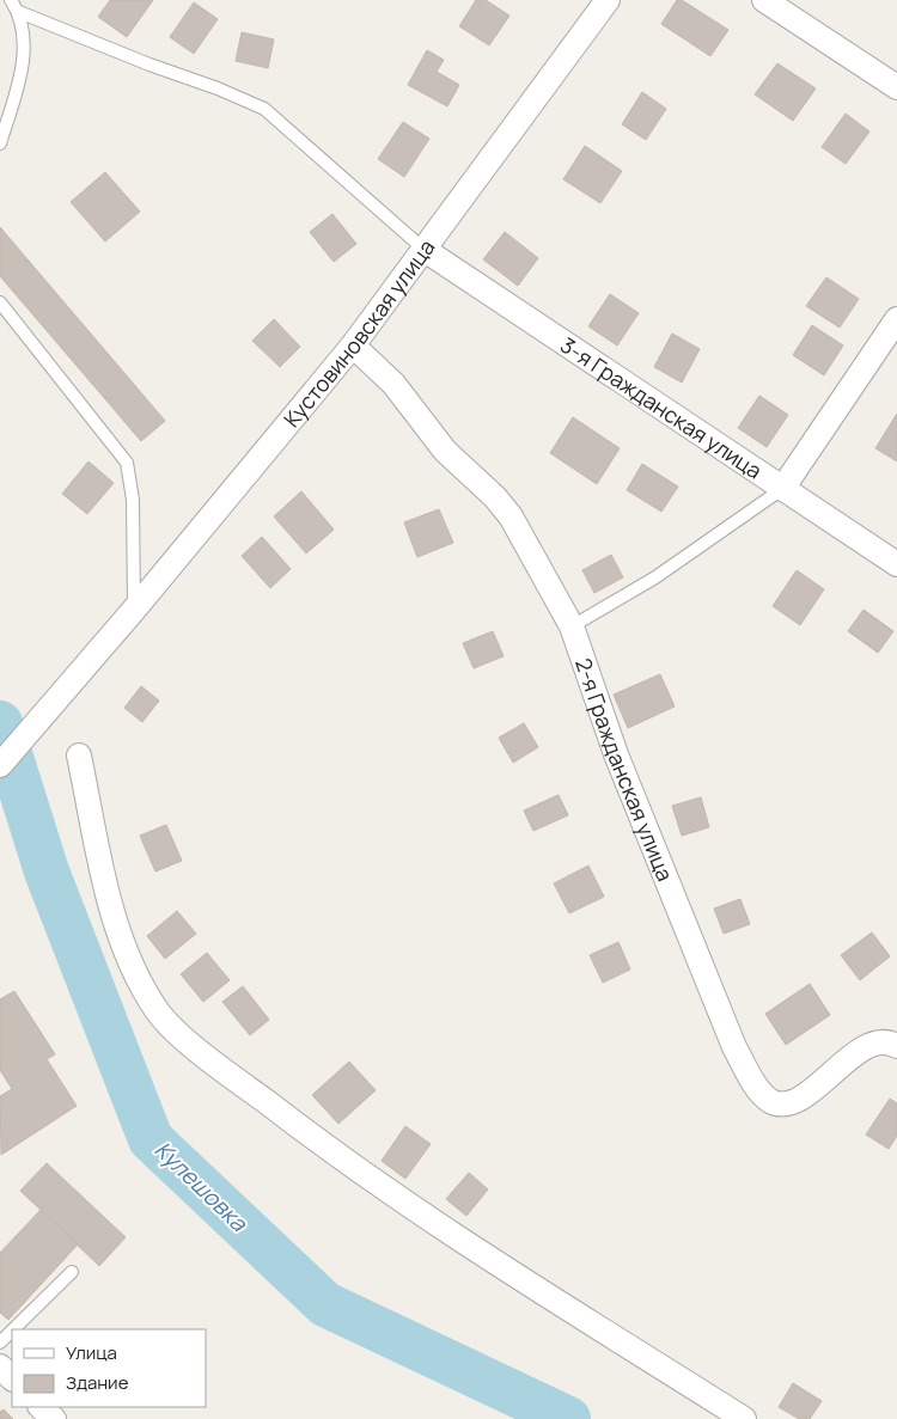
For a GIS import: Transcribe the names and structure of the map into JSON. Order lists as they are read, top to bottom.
{
  "streets": {
    "street": ["Кустовиновская улица", "3-я Гражданская улица", "2-я Гражданская улица"]
  },
  "crossings": [
    ["Кустовиновская улица", "3-я Гражданская улица"],
    ["Кустовиновская улица", "2-я Гражданская улица"]
  ],
  "water": ["Кулешовка"],
  "legend": ["Улица", "Здание"]
}
